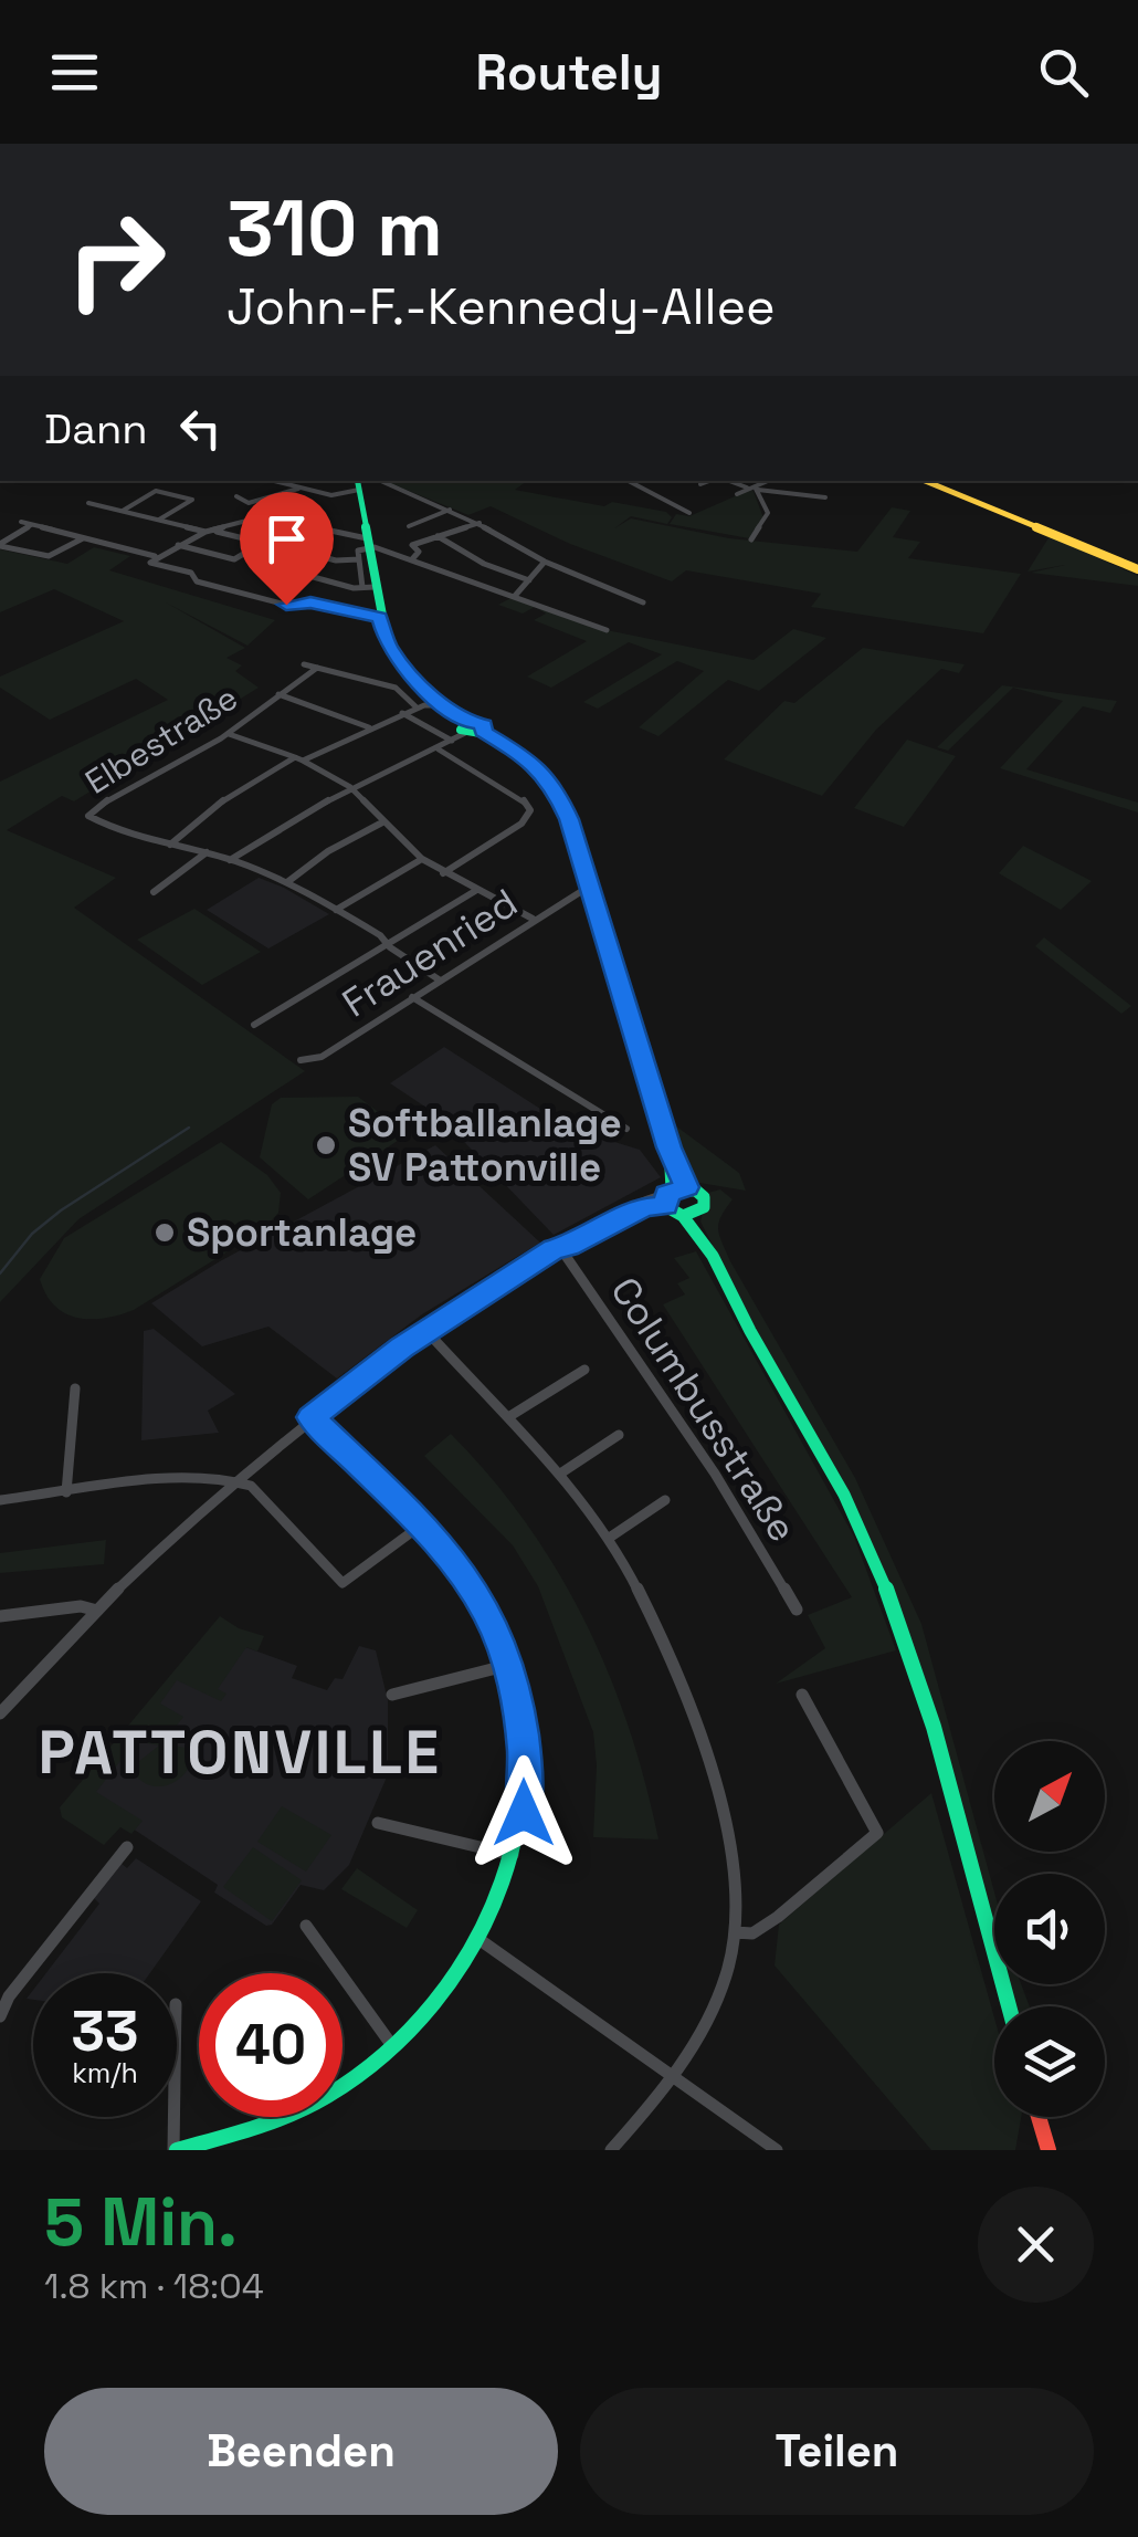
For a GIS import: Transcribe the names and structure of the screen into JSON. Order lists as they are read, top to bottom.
{
  "streets": {
    "street": ["Elbestraße", "Frauenried", "Columbusstraße"]
  },
  "districts": ["PATTONVILLE"],
  "places": ["Softballanlage SV Pattonville", "Sportanlage"],
  "north": "top right",
  "page": {
    "header": "Routely",
    "turn": ["310 m", "John-F.-Kennedy-Allee"],
    "then": "Dann",
    "speed": "33 km/h",
    "limit": "40",
    "heading": ["5 Min.", "1.8 km · 18:04"],
    "buttons": ["Beenden", "Teilen"]
  }
}
